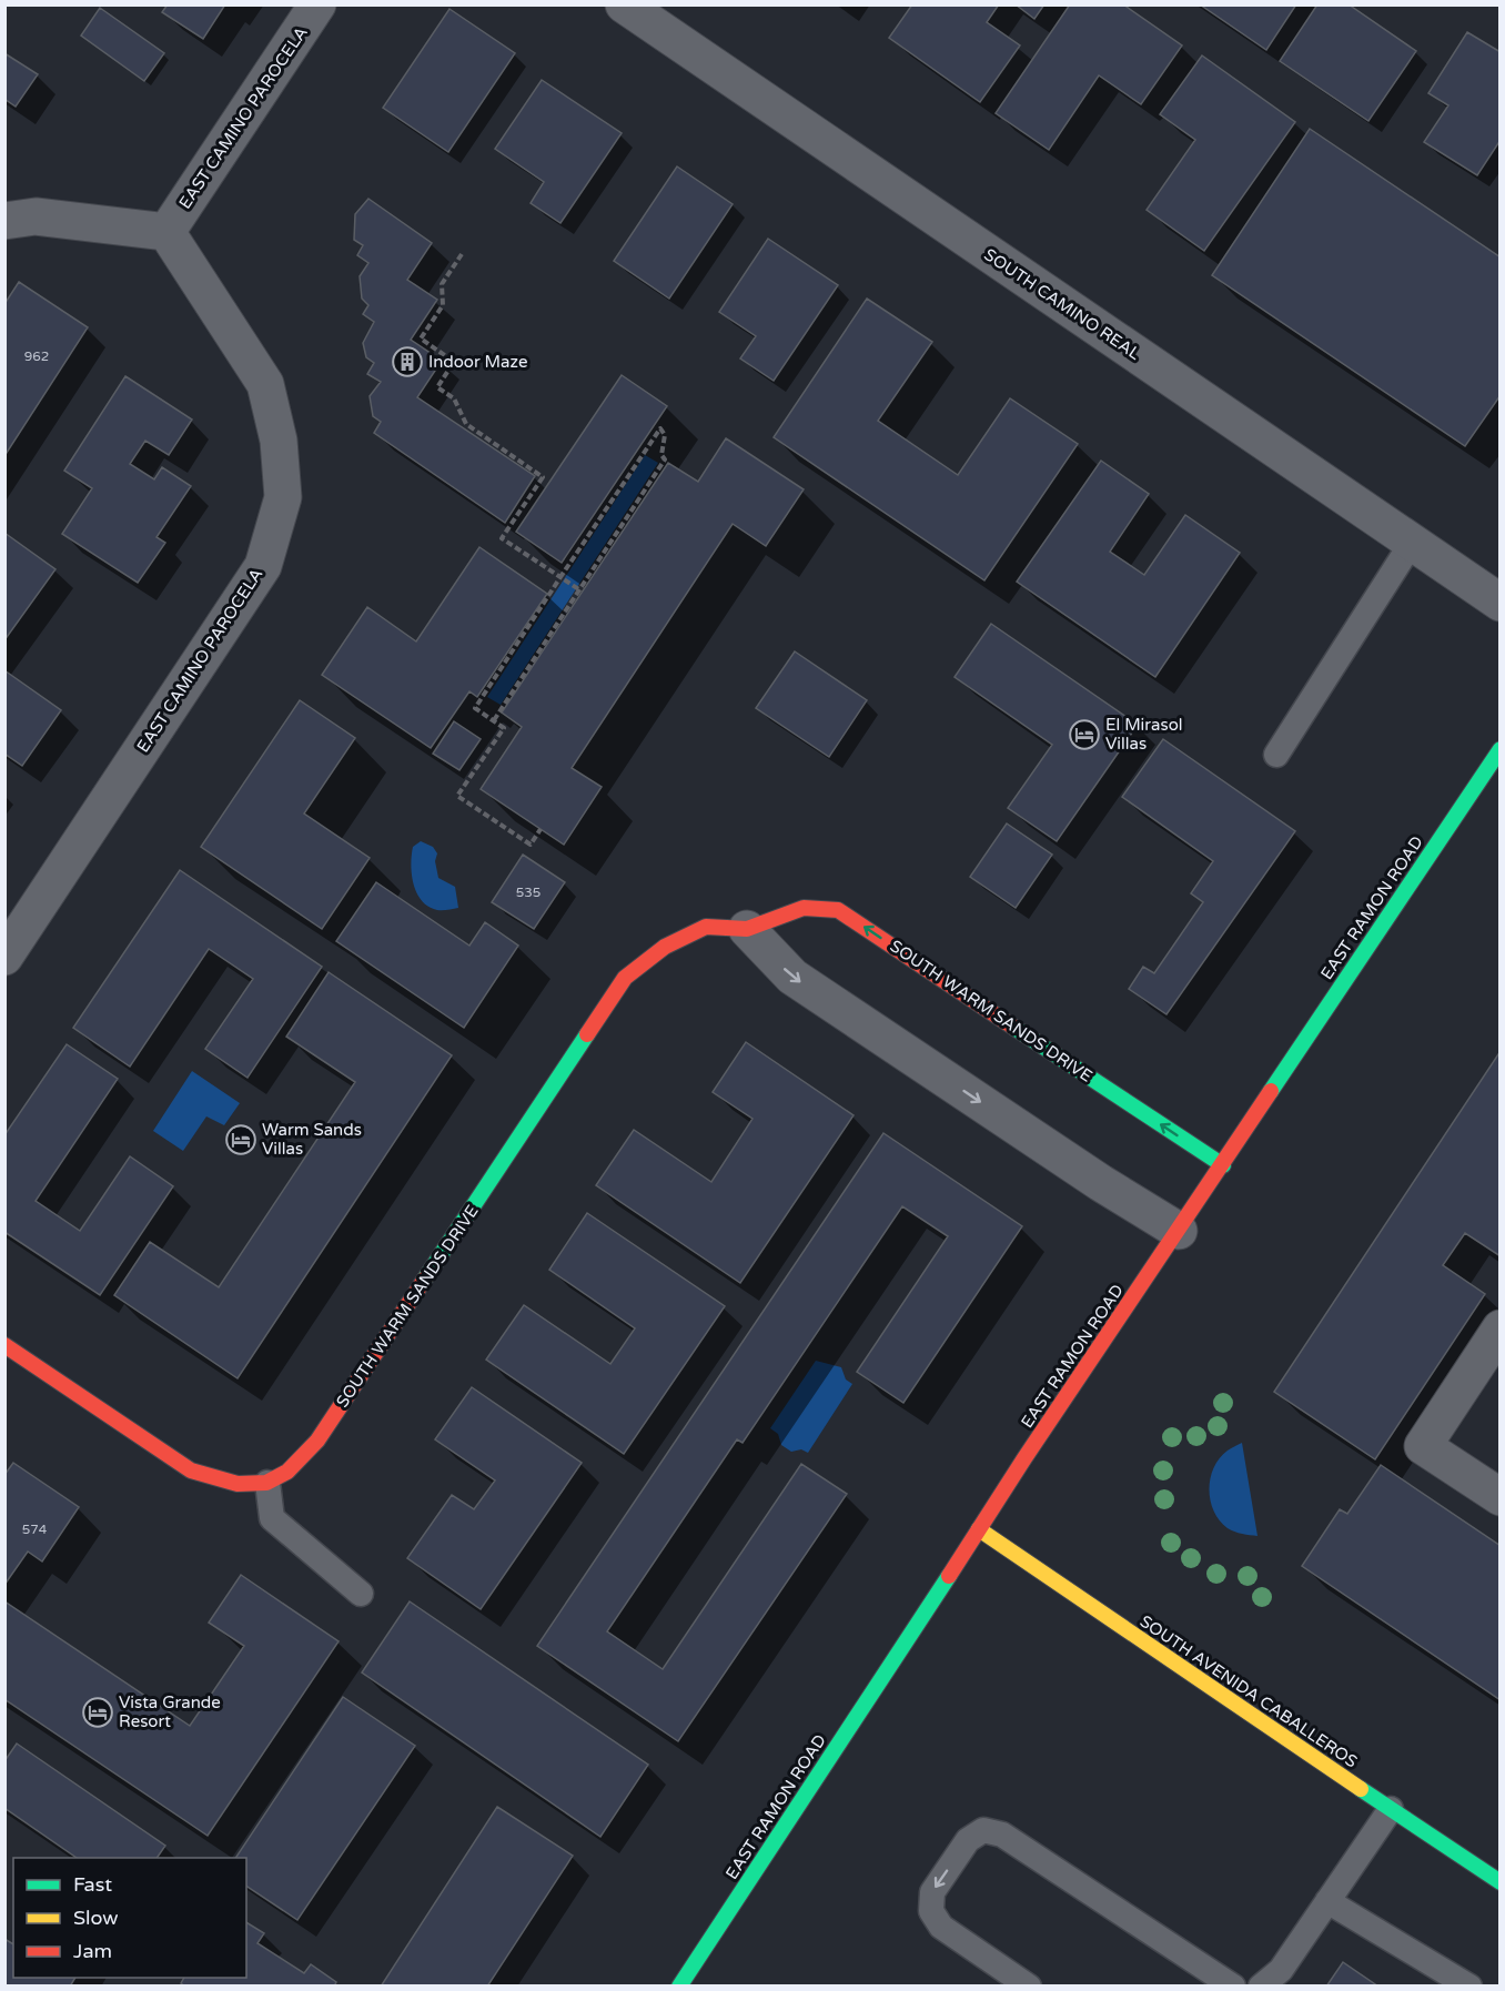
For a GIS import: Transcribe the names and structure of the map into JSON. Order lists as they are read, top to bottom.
{
  "streets": {
    "street": [
      "EAST CAMINO PAROCELA",
      "SOUTH CAMINO REAL",
      "EAST RAMON ROAD",
      "SOUTH WARM SANDS DRIVE",
      "SOUTH AVENIDA CABALLEROS"
    ]
  },
  "crossings": [
    ["EAST RAMON ROAD", "SOUTH WARM SANDS DRIVE"],
    ["EAST RAMON ROAD", "SOUTH AVENIDA CABALLEROS"]
  ],
  "places": {
    "building": ["Indoor Maze"],
    "hotel": ["El Mirasol Villas", "Warm Sands Villas", "Vista Grande Resort"]
  },
  "house_numbers": ["962", "535", "574"],
  "legend": ["Fast", "Slow", "Jam"]
}
